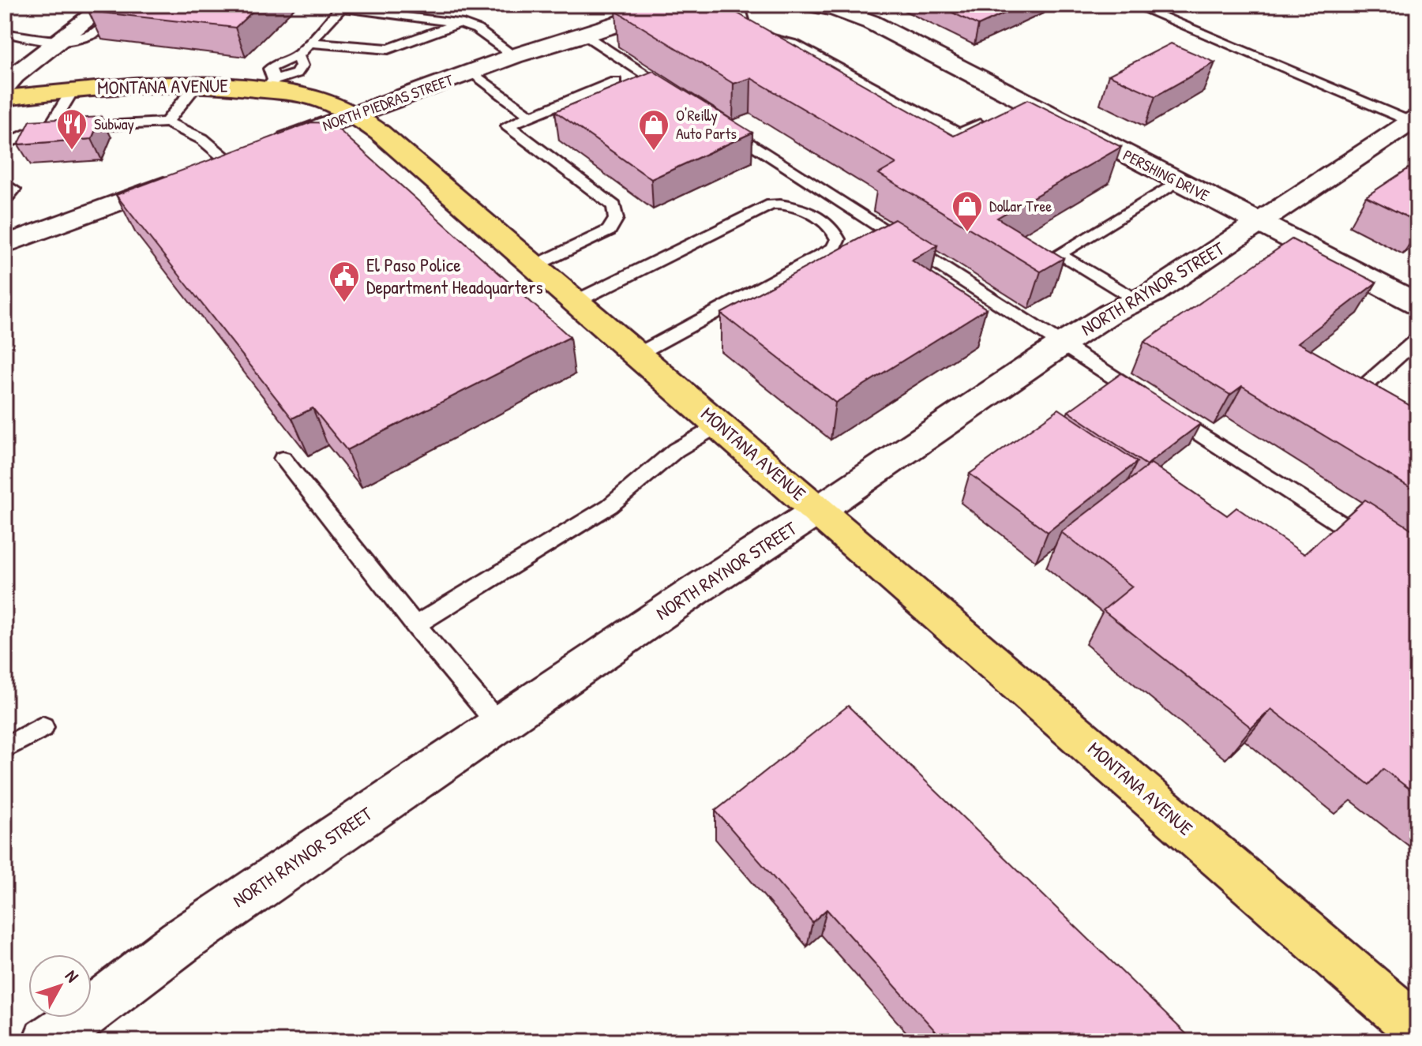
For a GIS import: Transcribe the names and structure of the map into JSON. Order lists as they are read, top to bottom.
{
  "streets": {
    "main road": [
      "MONTANA AVENUE",
      "NORTH PIEDRAS STREET",
      "PERSHING DRIVE",
      "NORTH RAYNOR STREET"
    ]
  },
  "crossings": [
    ["MONTANA AVENUE", "NORTH PIEDRAS STREET"],
    ["MONTANA AVENUE", "NORTH RAYNOR STREET"],
    ["PERSHING DRIVE", "NORTH RAYNOR STREET"]
  ],
  "places": {
    "restaurant": ["Subway"],
    "shop": ["O'Reilly Auto Parts", "Dollar Tree"],
    "public building": ["El Paso Police Department Headquarters"]
  },
  "north": "top right"
}
